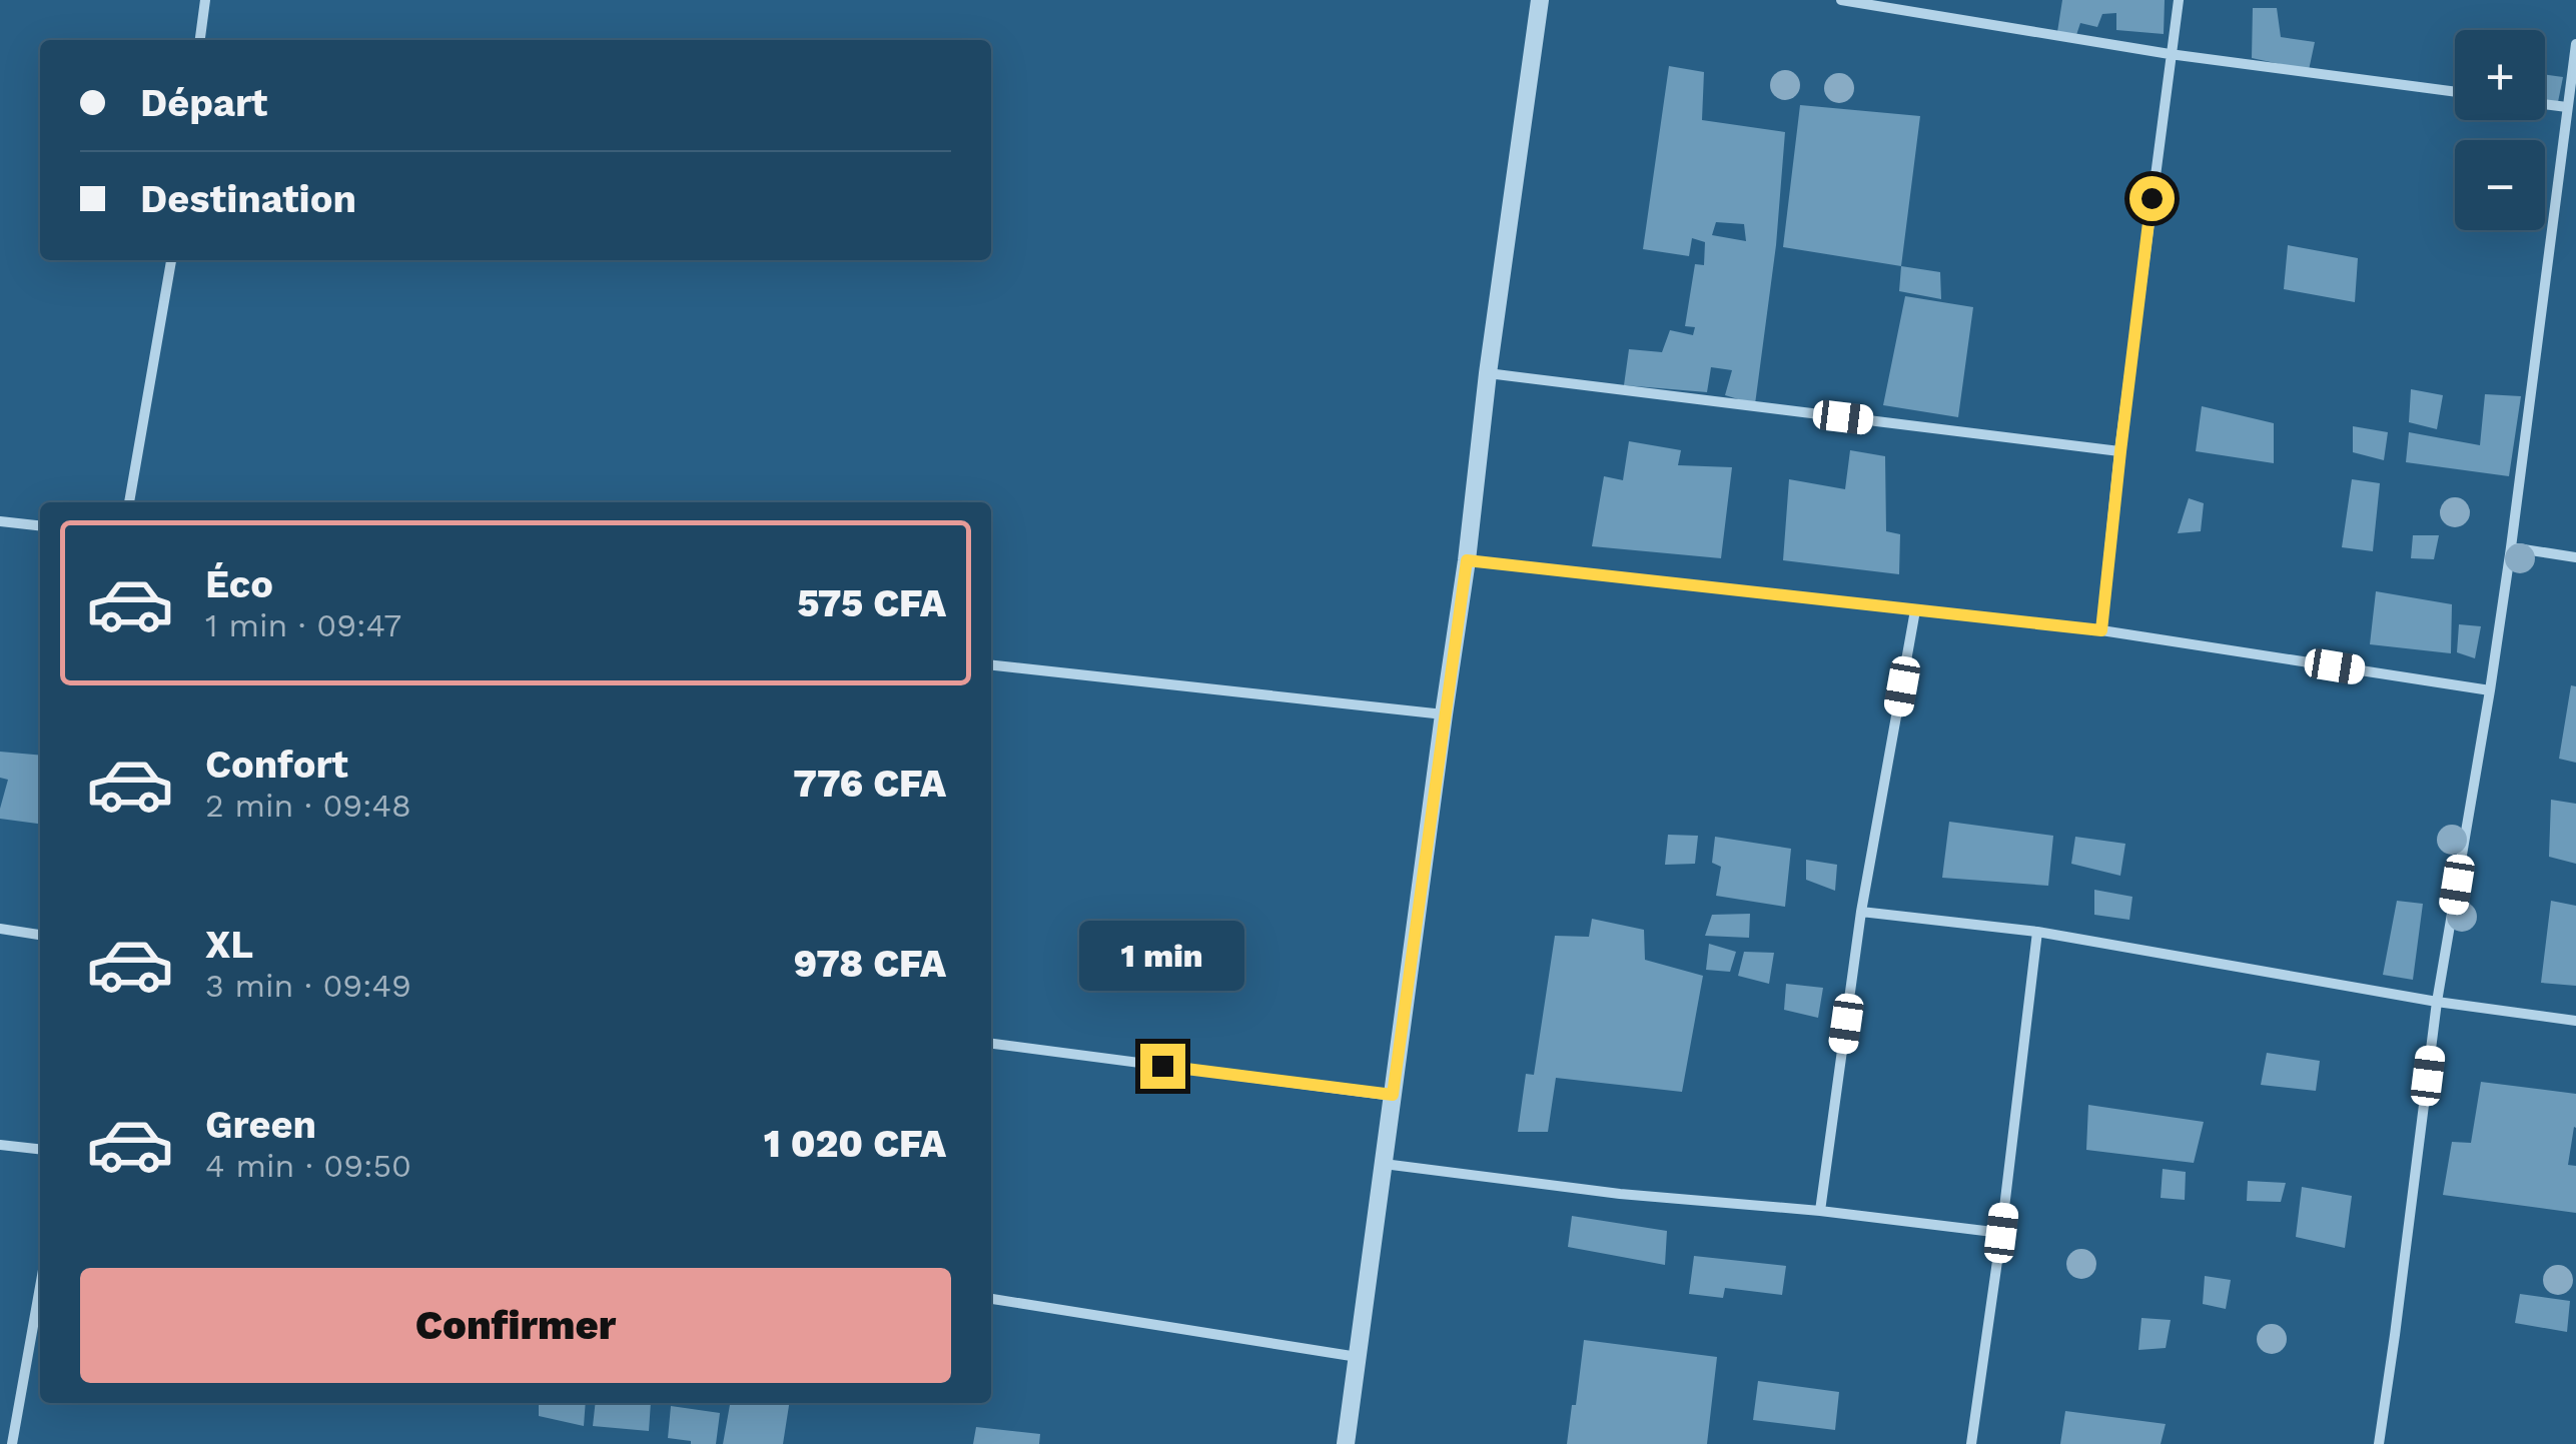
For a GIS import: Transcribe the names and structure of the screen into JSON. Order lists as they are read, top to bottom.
{
  "page": {
    "map_buttons": ["+", "−"],
    "banner": ["Départ", "Destination"],
    "list": [
      {
        "name": "Éco",
        "note": "1 min · 09:47",
        "value": "575 CFA"
      },
      {
        "name": "Confort",
        "note": "2 min · 09:48",
        "value": "776 CFA"
      },
      {
        "name": "XL",
        "note": "3 min · 09:49",
        "value": "978 CFA"
      },
      {
        "name": "Green",
        "note": "4 min · 09:50",
        "value": "1 020 CFA"
      }
    ],
    "bubble": "1 min",
    "buttons": "Confirmer"
  }
}
